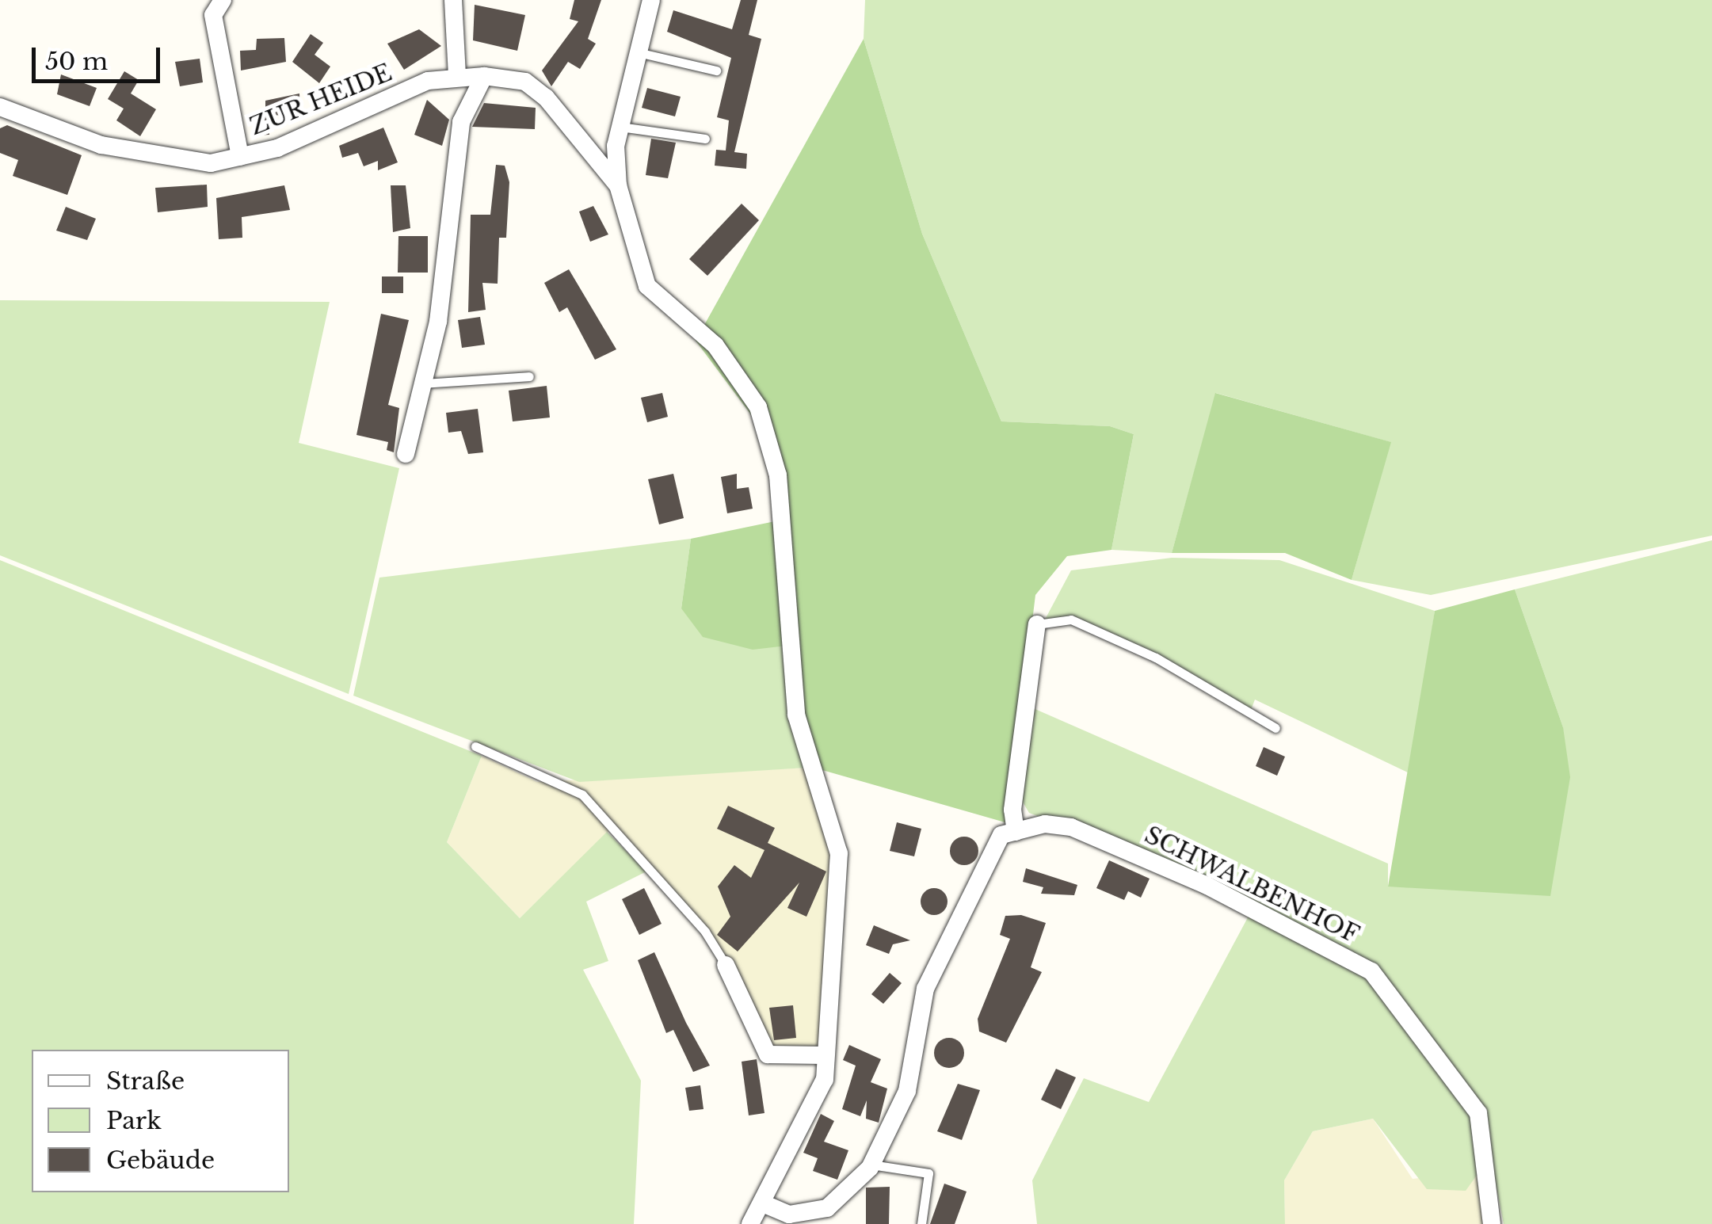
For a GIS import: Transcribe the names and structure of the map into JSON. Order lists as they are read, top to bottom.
{
  "streets": {
    "street": ["ZUR HEIDE", "SCHWALBENHOF"]
  },
  "legend": ["Straße", "Park", "Gebäude"],
  "scale_bar": "50 m"
}
